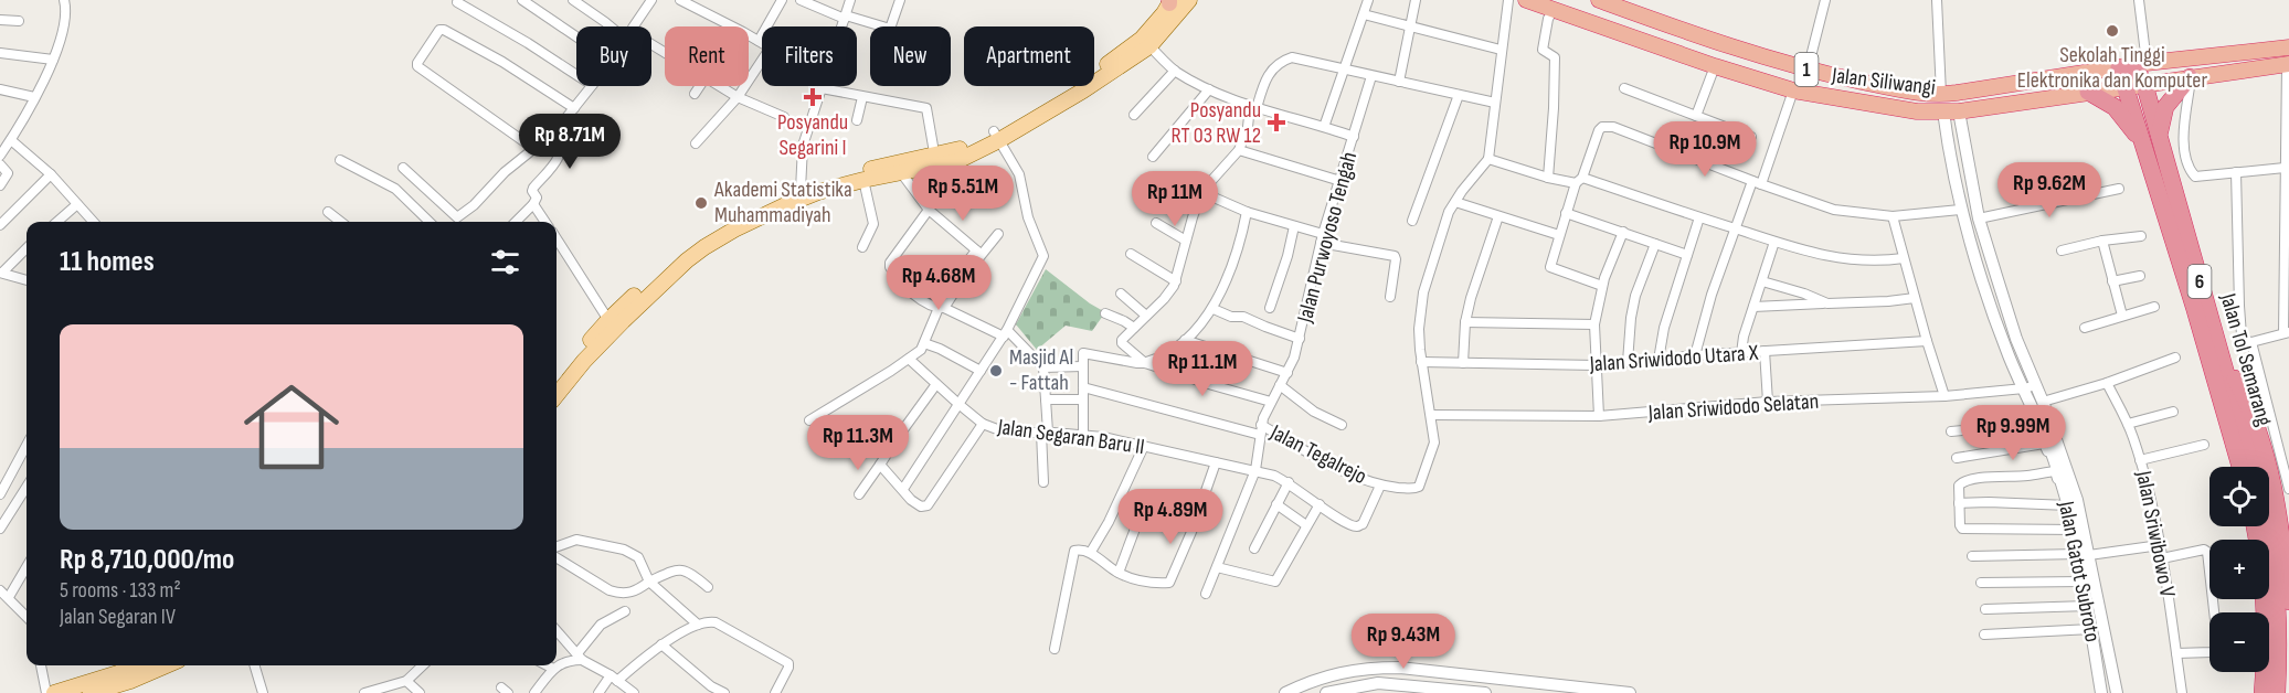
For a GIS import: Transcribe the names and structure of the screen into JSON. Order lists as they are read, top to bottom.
{
  "streets": {
    "highway": [
      "1",
      "Jalan Siliwangi",
      "6",
      "Jalan Tol Semarang"
    ],
    "street": [
      "Jalan Purwoyoso Tengah",
      "Jalan Sriwidodo Utara X",
      "Jalan Sriwidodo Selatan",
      "Jalan Segaran Baru II",
      "Jalan Tegalrejo",
      "Jalan Sriwibowo V",
      "Jalan Gatot Subroto"
    ]
  },
  "crossings": [
    ["Jalan Siliwangi", "6"],
    ["Jalan Siliwangi", "Jalan Tol Semarang"],
    ["Jalan Siliwangi", "Jalan Gatot Subroto"],
    ["Jalan Purwoyoso Tengah", "Jalan Segaran Baru II"],
    ["Jalan Purwoyoso Tengah", "Jalan Tegalrejo"],
    ["6", "Jalan Tol Semarang"],
    ["Jalan Sriwidodo Selatan", "Jalan Tegalrejo"],
    ["Jalan Sriwidodo Selatan", "Jalan Gatot Subroto"],
    ["Jalan Segaran Baru II", "Jalan Tegalrejo"]
  ],
  "places": {
    "other": ["Sekolah Tinggi Elektronika dan Komputer", "Akademi Statistika Muhammadiyah", "Masjid Al - Fattah"],
    "health": ["Posyandu Segarini I", "Posyandu RT 03 RW 12"]
  },
  "page": {
    "chip": [
      "Buy",
      "Rent",
      "Filters",
      "New",
      "Apartment"
    ],
    "price": [
      "Rp 8.71M",
      "Rp 10.9M",
      "Rp 9.62M",
      "Rp 5.51M",
      "Rp 11M",
      "Rp 4.68M",
      "Rp 11.1M",
      "Rp 9.99M",
      "Rp 11.3M",
      "Rp 4.89M",
      "Rp 9.43M"
    ],
    "heading": "11 homes",
    "list": [
      {
        "name": "Rp 8,710,000/mo",
        "note": "5 rooms · 133 m² · Jalan Segaran IV"
      }
    ],
    "map_buttons": ["+", "−"]
  }
}
